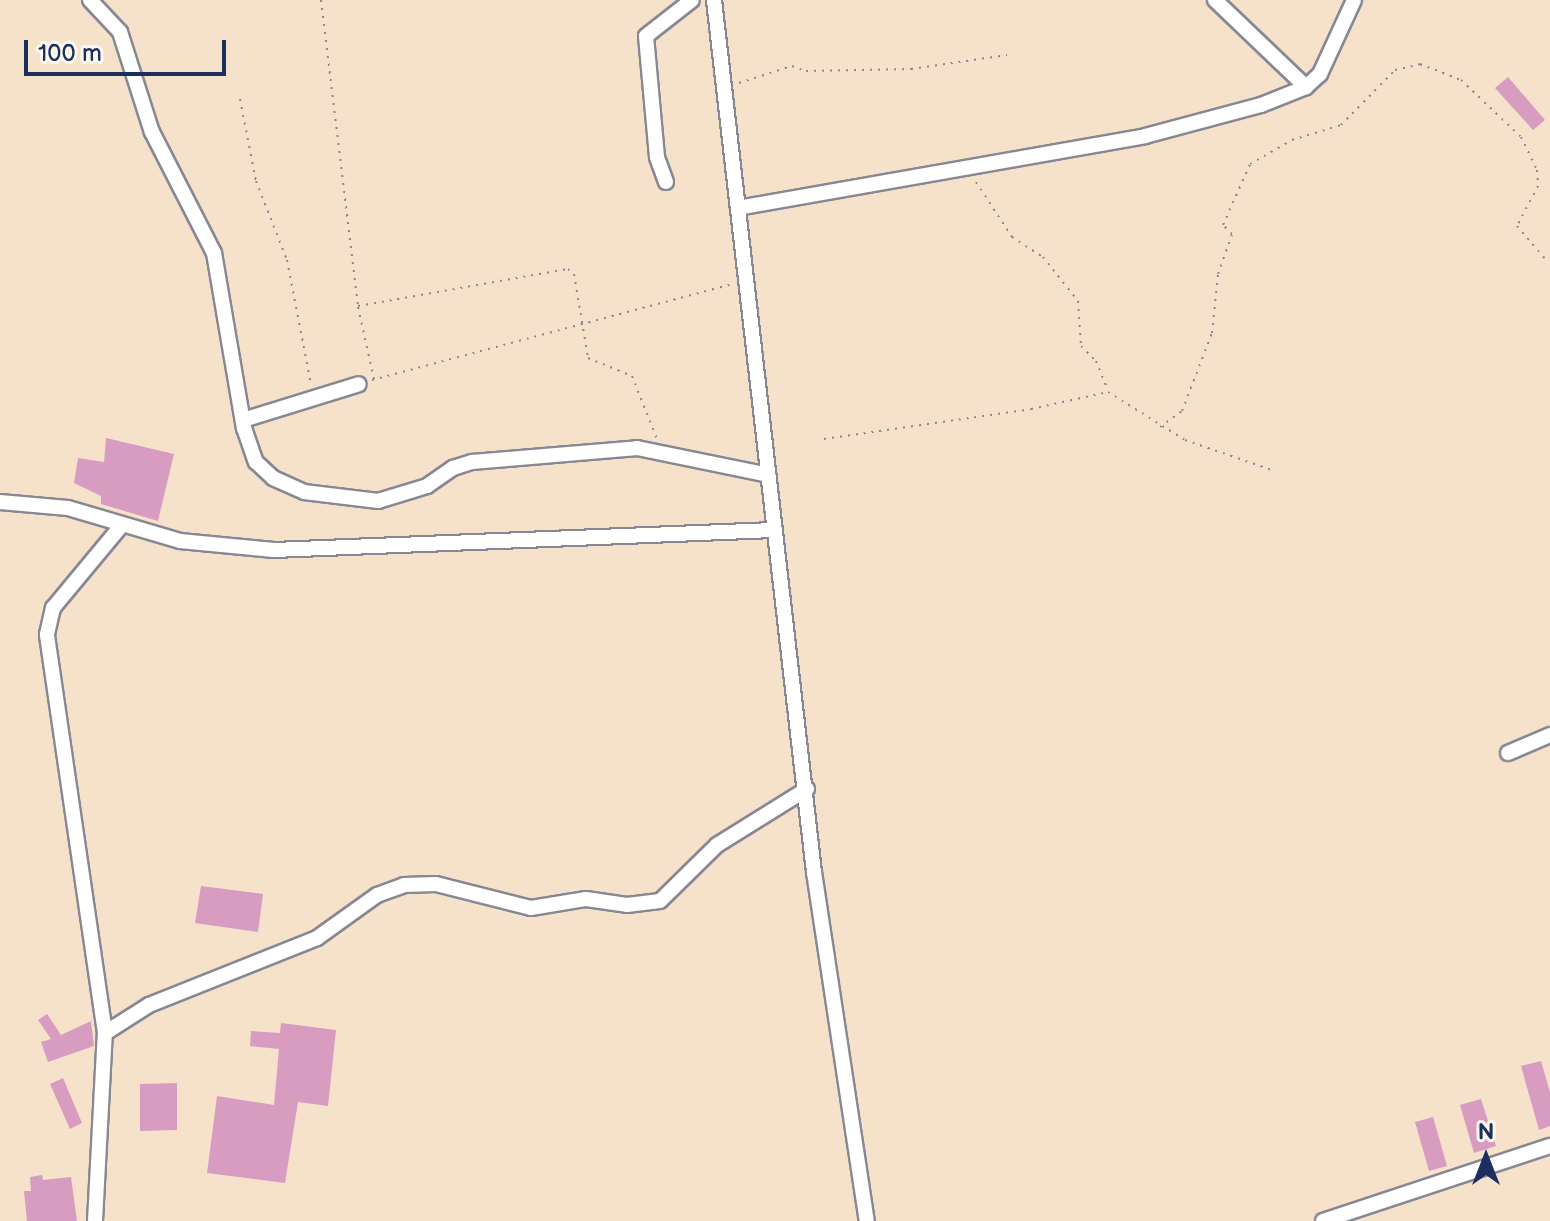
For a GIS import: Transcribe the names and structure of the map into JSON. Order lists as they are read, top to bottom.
{
  "scale_bar": "100 m",
  "north": "top"
}
